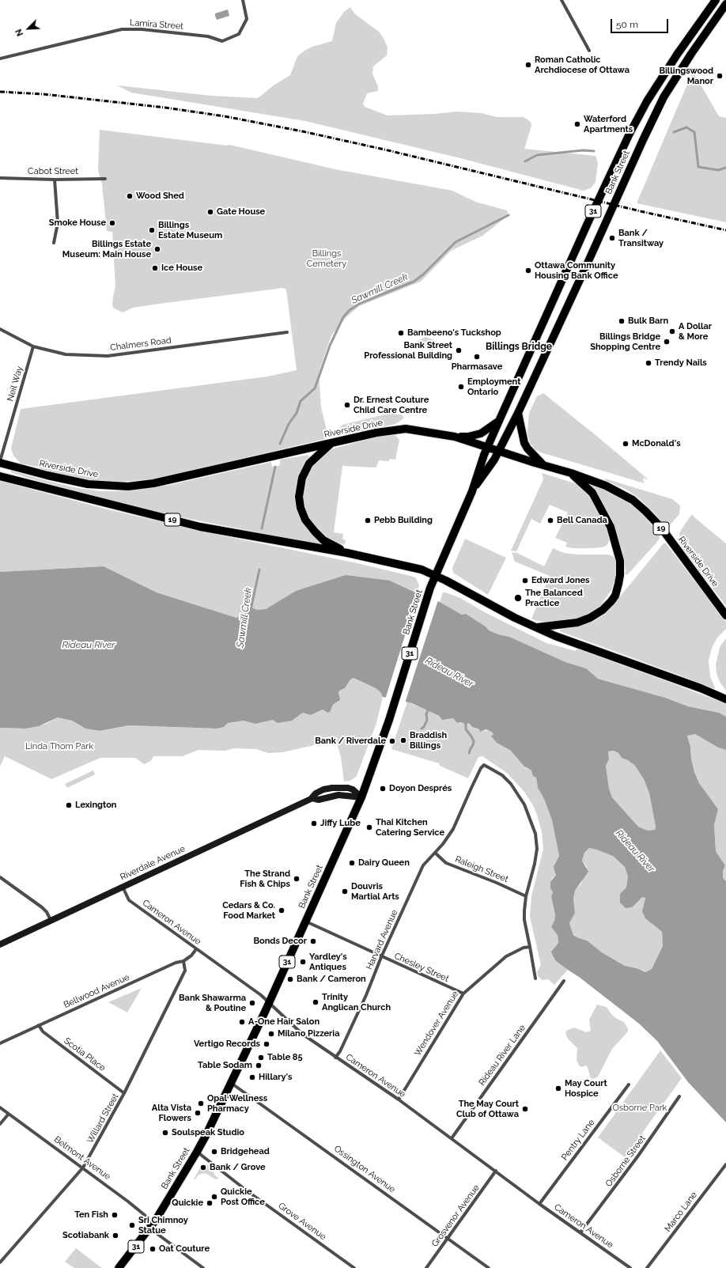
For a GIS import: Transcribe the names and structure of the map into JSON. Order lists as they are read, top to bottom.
{
  "streets": {
    "main road": [
      "Bank Street",
      "31",
      "Riverside Drive",
      "19"
    ],
    "street": [
      "Lamira Street",
      "Cabot Street",
      "Chalmers Road",
      "Neil Way",
      "Riverdale Avenue",
      "Raleigh Street",
      "Cameron Avenue",
      "Harvard Avenue",
      "Chesley Street",
      "Bellwood Avenue",
      "Wendover Avenue",
      "Scotia Place",
      "Rideau River Lane",
      "Willard Street",
      "Pentry Lane",
      "Belmont Avenue",
      "Osborne Street",
      "Ossington Avenue",
      "Marco Lane",
      "Grosvenor Avenue",
      "Grove Avenue"
    ]
  },
  "crossings": [
    ["Bank Street", "Riverside Drive"],
    ["Bank Street", "19"],
    ["Bank Street", "Riverdale Avenue"],
    ["Bank Street", "Cameron Avenue"],
    ["Bank Street", "Chesley Street"],
    ["Bank Street", "Belmont Avenue"],
    ["Bank Street", "Ossington Avenue"],
    ["Bank Street", "Grove Avenue"],
    ["Chalmers Road", "Neil Way"],
    ["Neil Way", "Riverside Drive"],
    ["Riverdale Avenue", "Cameron Avenue"],
    ["Raleigh Street", "Harvard Avenue"],
    ["Cameron Avenue", "Harvard Avenue"],
    ["Cameron Avenue", "Bellwood Avenue"],
    ["Cameron Avenue", "Wendover Avenue"],
    ["Cameron Avenue", "Rideau River Lane"],
    ["Cameron Avenue", "Pentry Lane"],
    ["Cameron Avenue", "Osborne Street"],
    ["Cameron Avenue", "Grosvenor Avenue"],
    ["Harvard Avenue", "Chesley Street"],
    ["Chesley Street", "Wendover Avenue"],
    ["Bellwood Avenue", "Scotia Place"],
    ["Bellwood Avenue", "Willard Street"],
    ["Scotia Place", "Willard Street"],
    ["Willard Street", "Belmont Avenue"],
    ["Ossington Avenue", "Grosvenor Avenue"]
  ],
  "districts": ["Billings Bridge"],
  "water": ["Sawmill Creek", "Rideau River"],
  "parks": ["Billings Cemetery", "Linda Thom Park", "Osborne Park"],
  "places": [
    "Roman Catholic Archdiocese of Ottawa",
    "Billingswood Manor",
    "Waterford Apartments",
    "Wood Shed",
    "Gate House",
    "Smoke House",
    "Billings Estate Museum",
    "Bank / Transitway",
    "Billings Estate Museum: Main House",
    "Ice House",
    "Ottawa Community Housing Bank Office",
    "Bulk Barn",
    "A Dollar & More",
    "Bambeeno's Tuckshop",
    "Billings Bridge Shopping Centre",
    "Bank Street Professional Building",
    "Pharmasave",
    "Trendy Nails",
    "Employment Ontario",
    "Dr. Ernest Couture Child Care Centre",
    "McDonald's",
    "Pebb Building",
    "Bell Canada",
    "Edward Jones",
    "The Balanced Practice",
    "Braddish Billings",
    "Bank / Riverdale",
    "Doyon Després",
    "Lexington",
    "Jiffy Lube",
    "Thai Kitchen Catering Service",
    "Dairy Queen",
    "The Strand Fish & Chips",
    "Douvris Martial Arts",
    "Cedars & Co. Food Market",
    "Bonds Decor",
    "Yardley's Antiques",
    "Bank / Cameron",
    "Trinity Anglican Church",
    "Bank Shawarma & Poutine",
    "A-One Hair Salon",
    "Milano Pizzeria",
    "Vertigo Records",
    "Table 85",
    "Table Sodam",
    "Hillary's",
    "May Court Hospice",
    "Opal Wellness Pharmacy",
    "The May Court Club of Ottawa",
    "Alta Vista Flowers",
    "Soulspeak Studio",
    "Bridgehead",
    "Bank / Grove",
    "Quickie Post Office",
    "Quickie",
    "Ten Fish",
    "Sri Chimnoy Statue",
    "Scotiabank",
    "Oat Couture"
  ],
  "scale_bar": "50 m",
  "north": "bottom left"
}
